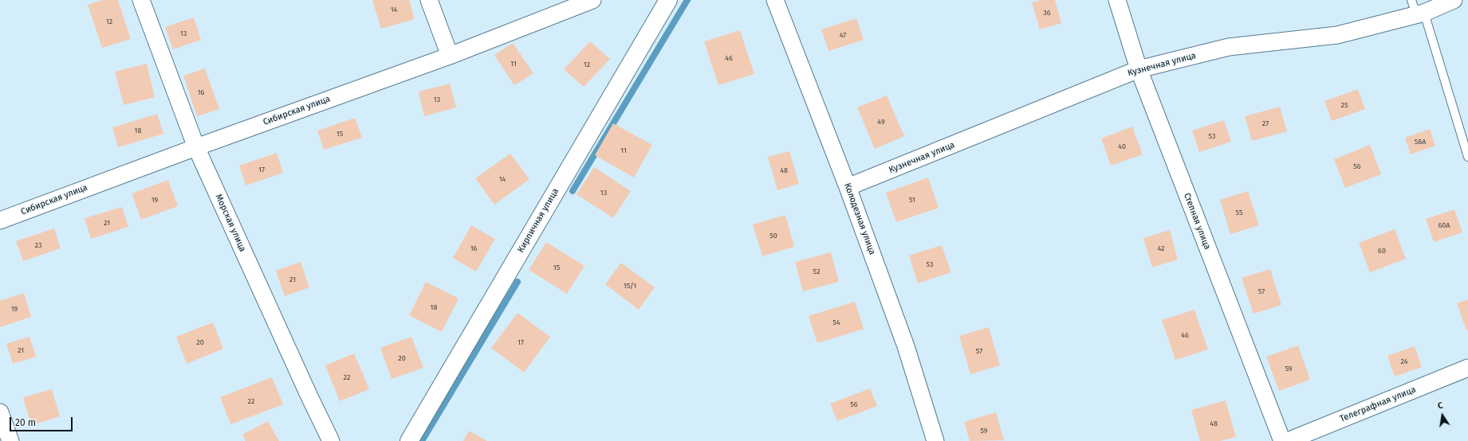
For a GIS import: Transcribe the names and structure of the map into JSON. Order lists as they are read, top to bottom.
{
  "streets": {
    "street": [
      "Кузнечная улица",
      "Сибирская улица",
      "Колодезная улица",
      "Кирпичная улица",
      "Степная улица",
      "Морская улица",
      "Телеграфная улица"
    ]
  },
  "crossings": [
    ["Кузнечная улица", "Колодезная улица"],
    ["Кузнечная улица", "Степная улица"],
    ["Сибирская улица", "Морская улица"]
  ],
  "house_numbers": [
    "14",
    "36",
    "12",
    "13",
    "47",
    "46",
    "11",
    "12",
    "16",
    "13",
    "25",
    "49",
    "27",
    "18",
    "15",
    "53",
    "58А",
    "40",
    "11",
    "56",
    "17",
    "48",
    "14",
    "13",
    "19",
    "51",
    "55",
    "21",
    "60А",
    "50",
    "23",
    "16",
    "42",
    "60",
    "53",
    "15",
    "52",
    "21",
    "15/1",
    "57",
    "18",
    "19",
    "54",
    "46",
    "20",
    "17",
    "21",
    "57",
    "20",
    "24",
    "59",
    "22",
    "22",
    "56",
    "48",
    "59"
  ],
  "scale_bar": "20 m",
  "north": "top"
}
